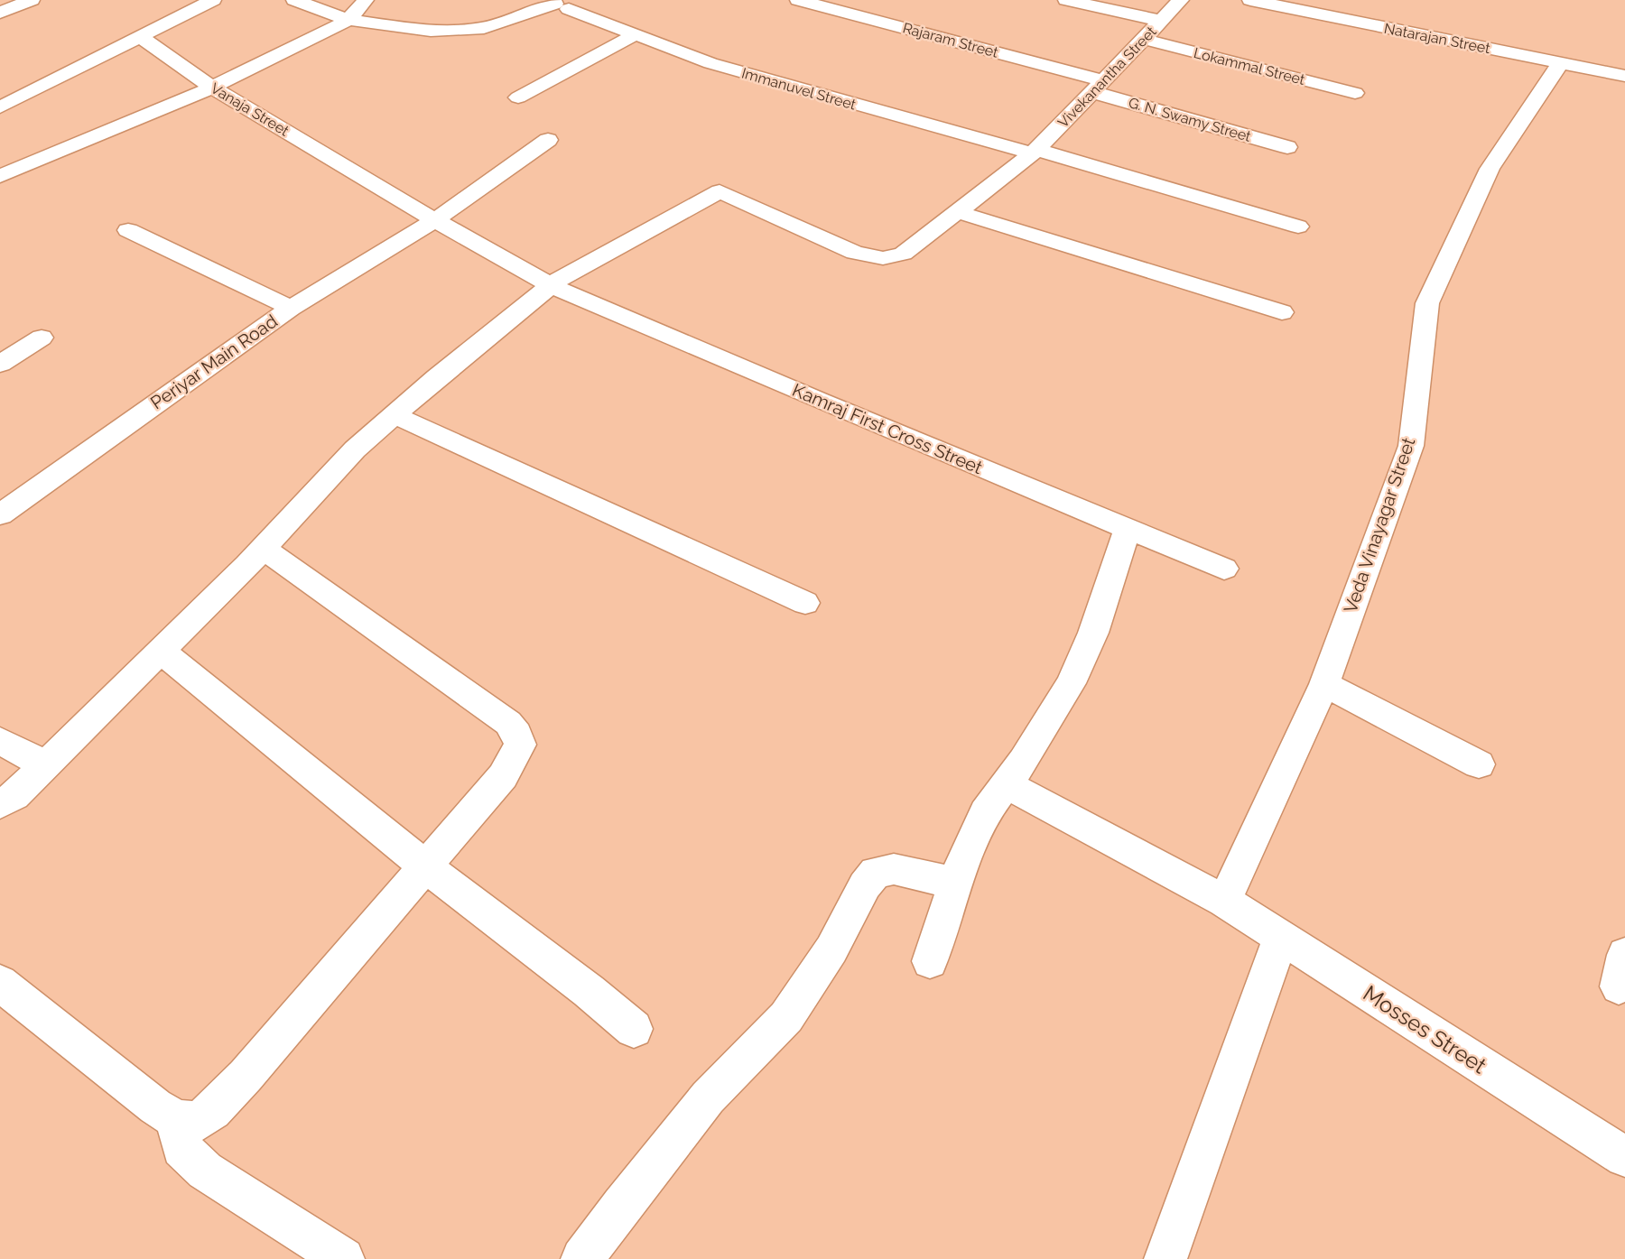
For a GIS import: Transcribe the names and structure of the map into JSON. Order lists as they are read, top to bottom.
{
  "streets": {
    "street": [
      "Natarajan Street",
      "Rajaram Street",
      "Lokammal Street",
      "Vivekanantha Street",
      "Immanuvel Street",
      "Vanaja Street",
      "G. N. Swamy Street",
      "Periyar Main Road",
      "Kamraj First Cross Street",
      "Veda Vinayagar Street",
      "Mosses Street"
    ]
  },
  "crossings": [
    ["Natarajan Street", "Veda Vinayagar Street"],
    ["Rajaram Street", "Vivekanantha Street"],
    ["Rajaram Street", "G. N. Swamy Street"],
    ["Lokammal Street", "Vivekanantha Street"],
    ["Vivekanantha Street", "Immanuvel Street"],
    ["Vivekanantha Street", "Vanaja Street"],
    ["Vivekanantha Street", "G. N. Swamy Street"],
    ["Vivekanantha Street", "Kamraj First Cross Street"],
    ["Vanaja Street", "Periyar Main Road"],
    ["Vanaja Street", "Kamraj First Cross Street"],
    ["Veda Vinayagar Street", "Mosses Street"]
  ]
}
